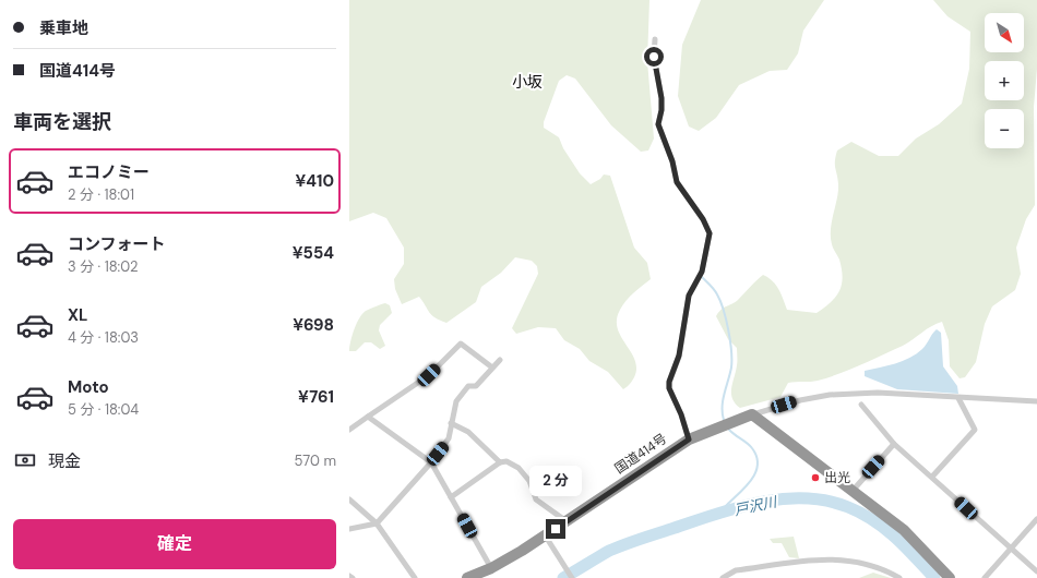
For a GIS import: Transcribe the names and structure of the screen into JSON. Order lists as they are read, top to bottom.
{
  "streets": {
    "highway": ["国道414号"]
  },
  "districts": ["小坂"],
  "water": ["戸沢川"],
  "places": ["出光"],
  "north": "bottom right",
  "page": {
    "banner": ["乗車地", "国道414号"],
    "map_buttons": ["+", "−"],
    "heading": "車両を選択",
    "list": [
      {
        "name": "エコノミー",
        "note": "2 分 · 18:01",
        "value": "¥410"
      },
      {
        "name": "コンフォート",
        "note": "3 分 · 18:02",
        "value": "¥554"
      },
      {
        "name": "XL",
        "note": "4 分 · 18:03",
        "value": "¥698"
      },
      {
        "name": "Moto",
        "note": "5 分 · 18:04",
        "value": "¥761"
      }
    ],
    "pay": ["現金", "570 m"],
    "bubble": "2 分",
    "buttons": "確定"
  }
}
